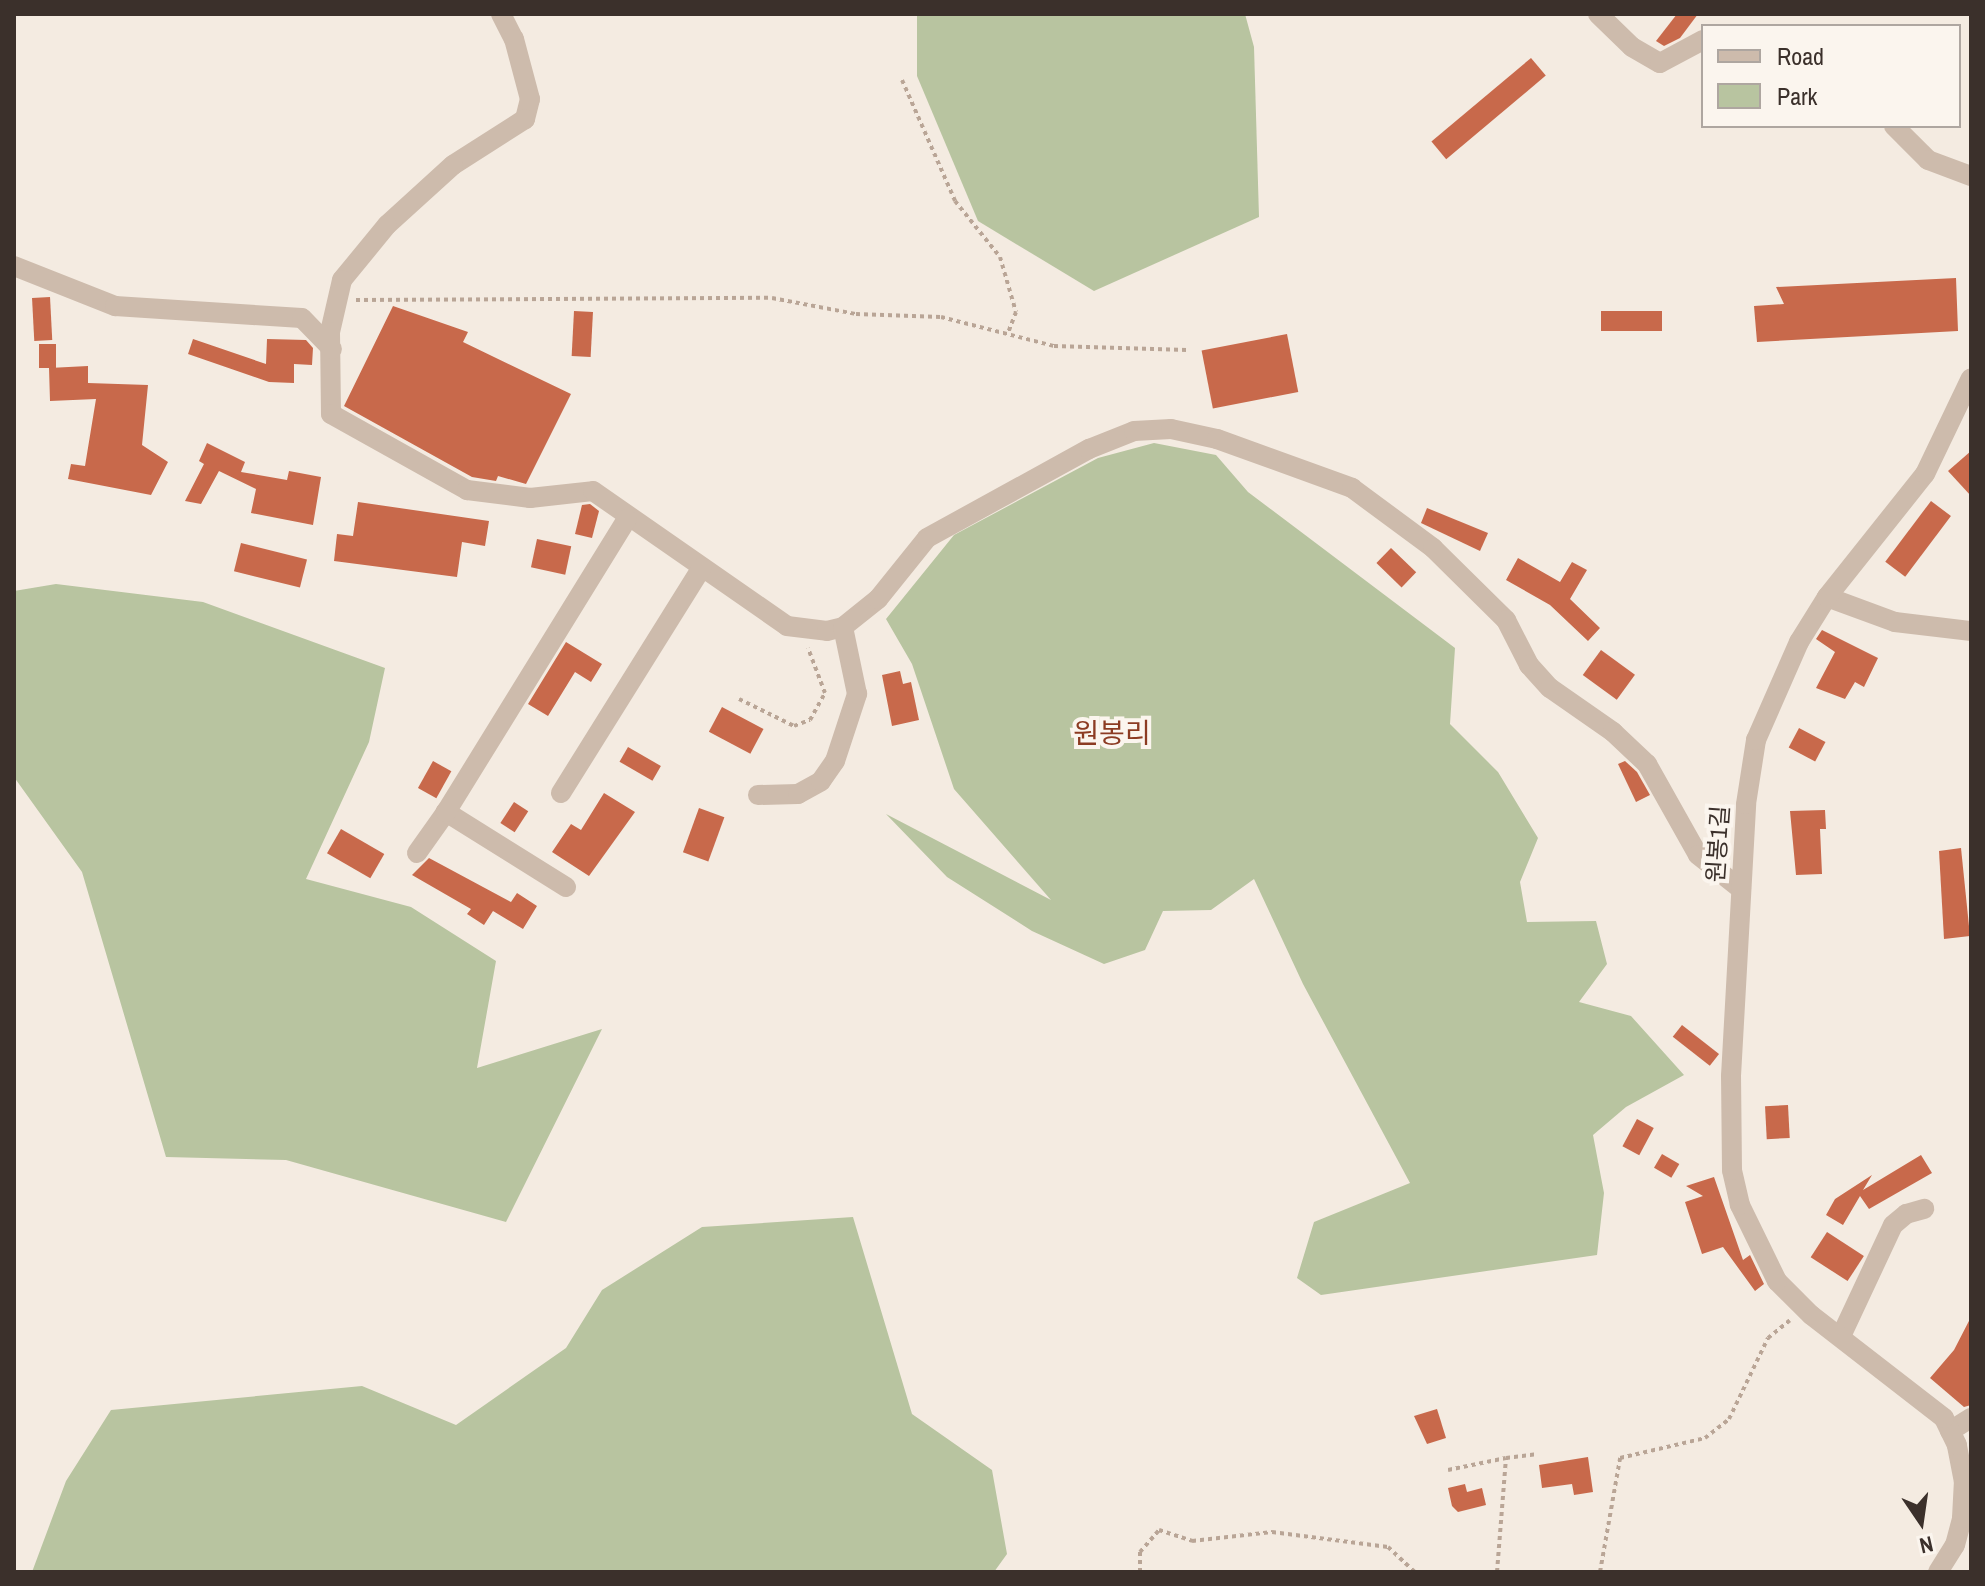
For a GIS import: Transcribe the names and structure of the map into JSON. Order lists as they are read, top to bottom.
{
  "streets": {
    "street": ["원봉1길"]
  },
  "districts": ["원봉리"],
  "legend": ["Road", "Park"],
  "north": "bottom"
}
